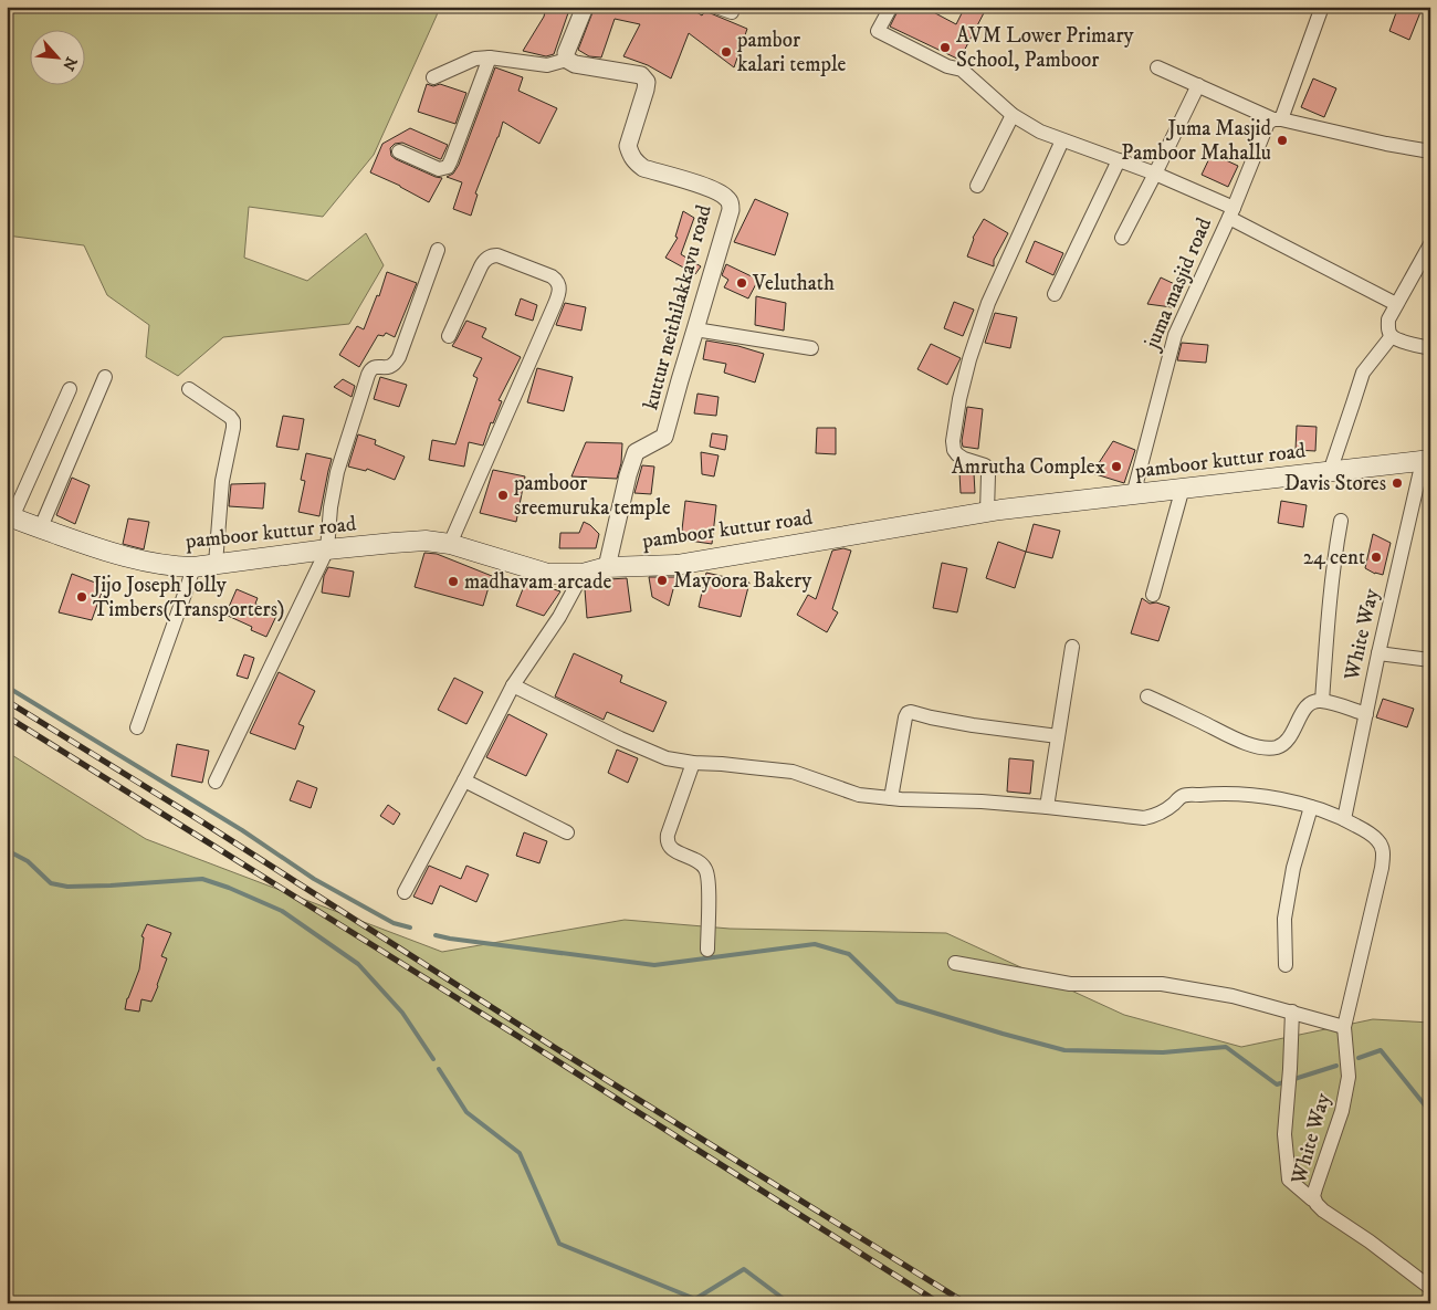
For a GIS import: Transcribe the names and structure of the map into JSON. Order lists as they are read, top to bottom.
{
  "streets": {
    "main road": ["pamboor kuttur road"],
    "street": ["juma masjid road", "kuttur neithilakkavu road", "White Way"]
  },
  "crossings": [
    ["juma masjid road", "pamboor kuttur road"],
    ["kuttur neithilakkavu road", "pamboor kuttur road"],
    ["pamboor kuttur road", "White Way"]
  ],
  "places": [
    "AVM Lower Primary School, Pamboor",
    "pambor kalari temple",
    "Juma Masjid Pamboor Mahallu",
    "Veluthath",
    "Amrutha Complex",
    "Davis Stores",
    "pamboor sreemuruka temple",
    "24 cent",
    "Mayoora Bakery",
    "madhavam arcade",
    "Jijo Joseph Jolly Timbers(Transporters)"
  ],
  "north": "bottom right"
}
